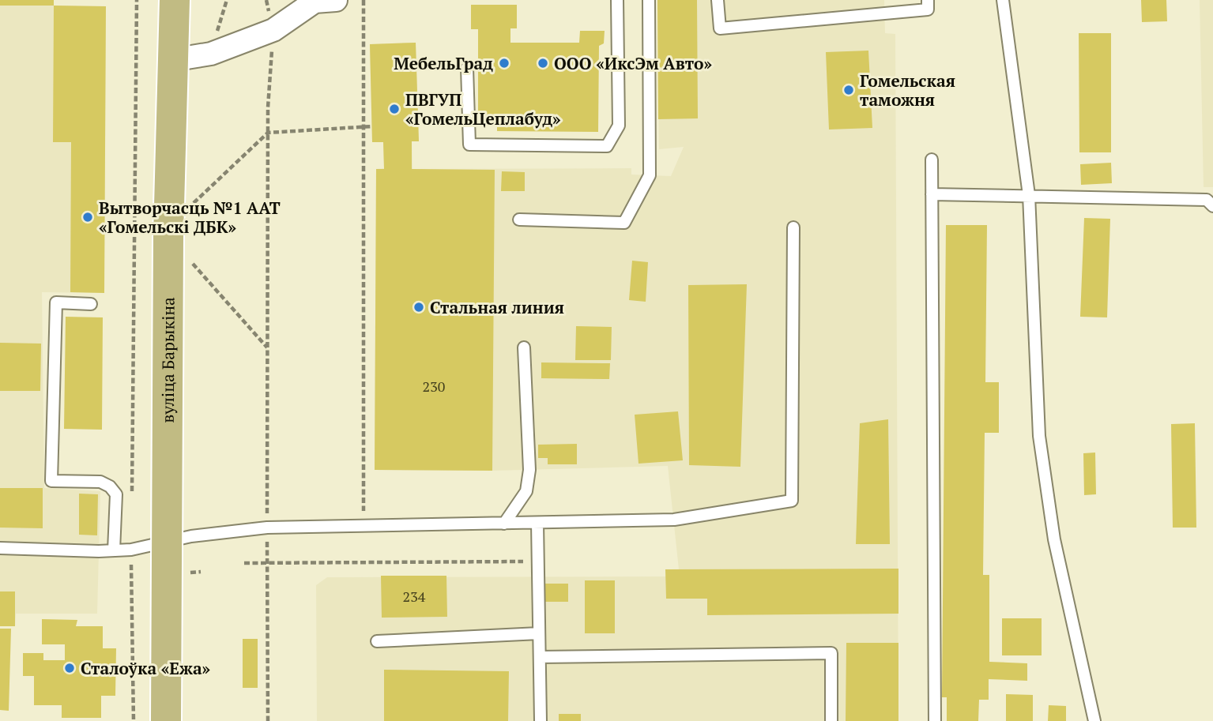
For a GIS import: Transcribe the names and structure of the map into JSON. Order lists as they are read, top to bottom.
{
  "streets": {
    "main road": ["вуліца Барыкіна"]
  },
  "places": [
    "МебельГрад",
    "ООО «ИксЭм Авто»",
    "Гомельская таможня",
    "ПВГУП «ГомельЦеплабуд»",
    "Вытворчасць №1 ААТ «Гомельскі ДБК»",
    "Стальная линия",
    "Сталоўка «Ежа»"
  ],
  "house_numbers": ["230", "234"]
}
